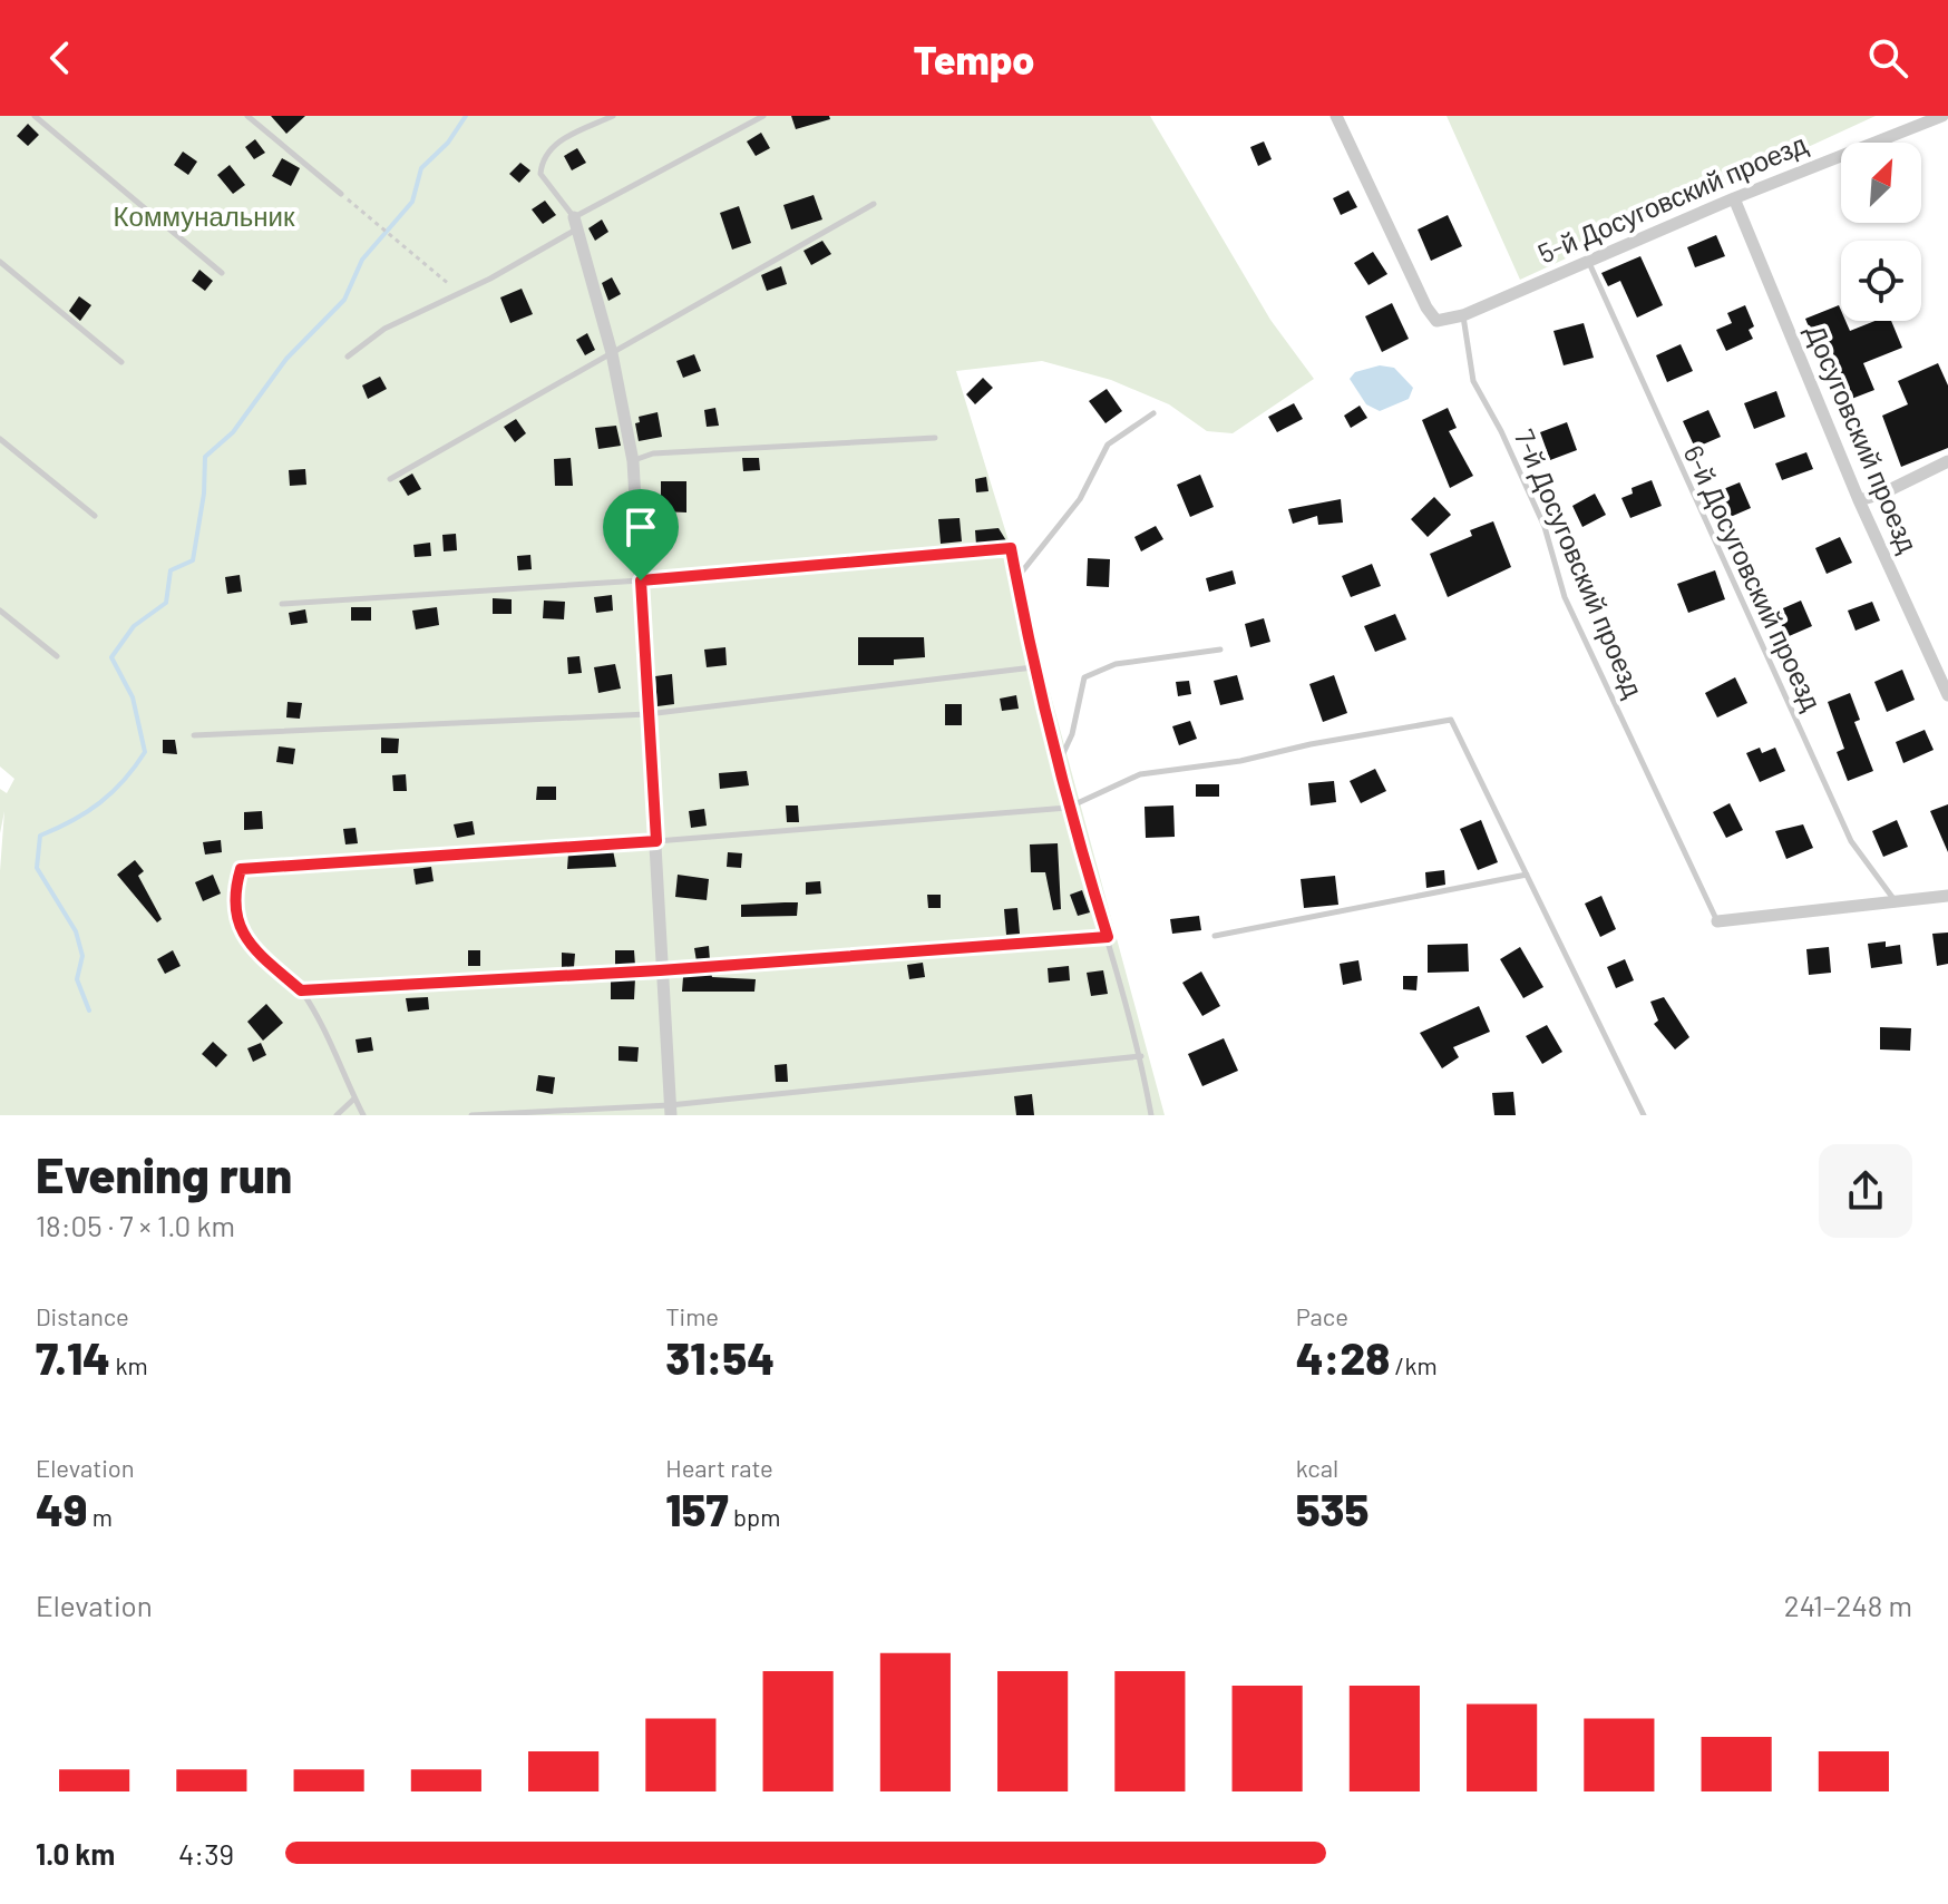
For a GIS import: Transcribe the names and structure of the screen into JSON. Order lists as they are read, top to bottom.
{
  "streets": {
    "street": ["5-й Досуговский проезд", "Досуговский проезд"],
    "lane": ["7-й Досуговский проезд", "6-й Досуговский проезд"]
  },
  "crossings": [
    ["5-й Досуговский проезд", "Досуговский проезд"],
    ["5-й Досуговский проезд", "7-й Досуговский проезд"],
    ["5-й Досуговский проезд", "6-й Досуговский проезд"]
  ],
  "parks": ["Коммунальник"],
  "north": "top right",
  "page": {
    "header": "Tempo",
    "heading": ["Evening run", "18:05 · 7 × 1.0 km"],
    "stats": [
      ["Distance", "7.14 km"],
      ["Time", "31:54"],
      ["Pace", "4:28 /km"],
      ["Elevation", "49 m"],
      ["Heart rate", "157 bpm"],
      ["kcal", "535"]
    ],
    "chart": ["Elevation", "241–248 m"],
    "list": [
      {
        "name": "1.0 km",
        "note": "4:39"
      }
    ]
  }
}
